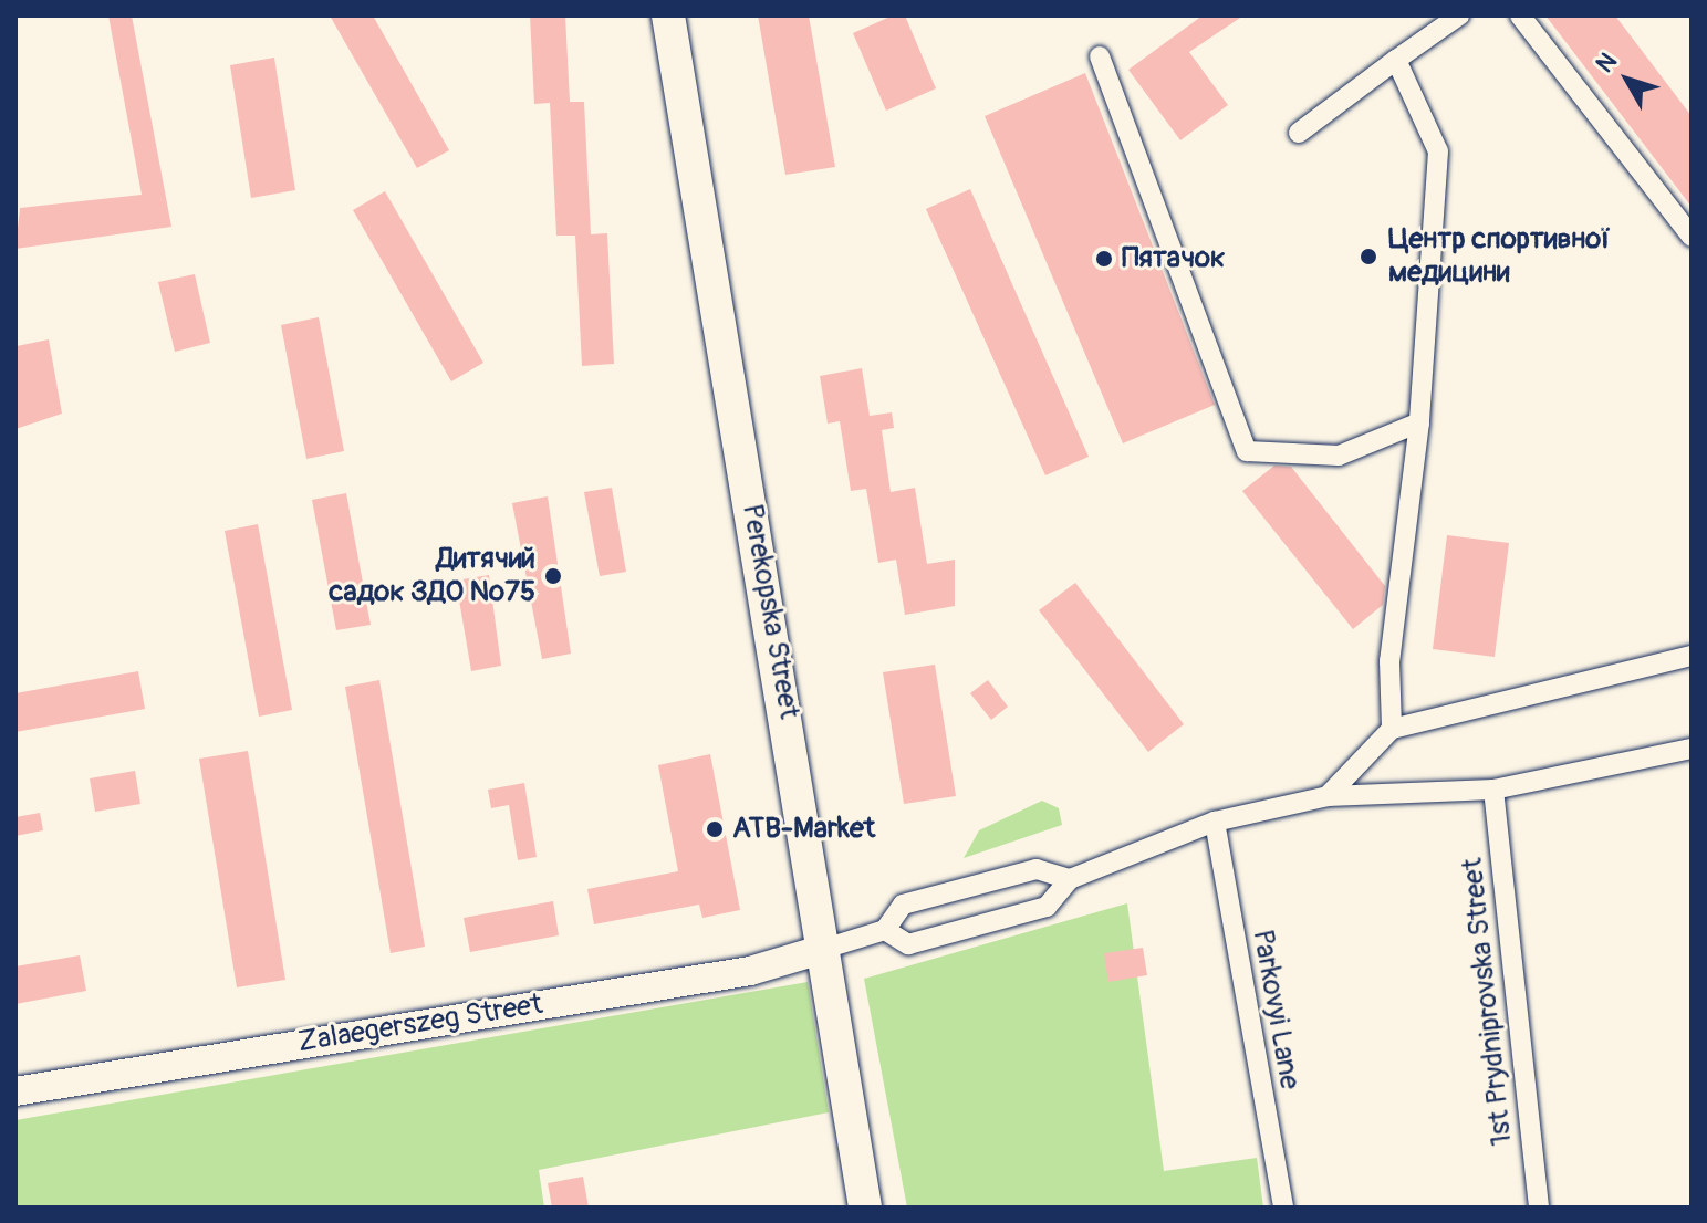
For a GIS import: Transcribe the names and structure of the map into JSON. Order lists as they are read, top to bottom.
{
  "streets": {
    "main road": ["Perekopska Street", "Zalaegerszeg Street"],
    "street": ["1st Prydniprovska Street", "Parkovyi Lane"]
  },
  "crossings": [
    ["Perekopska Street", "Zalaegerszeg Street"]
  ],
  "places": [
    "Центр спортивної медицини",
    "Пятачок",
    "Дитячий садок ЗДО №75",
    "ATB-Market"
  ],
  "north": "top left"
}
